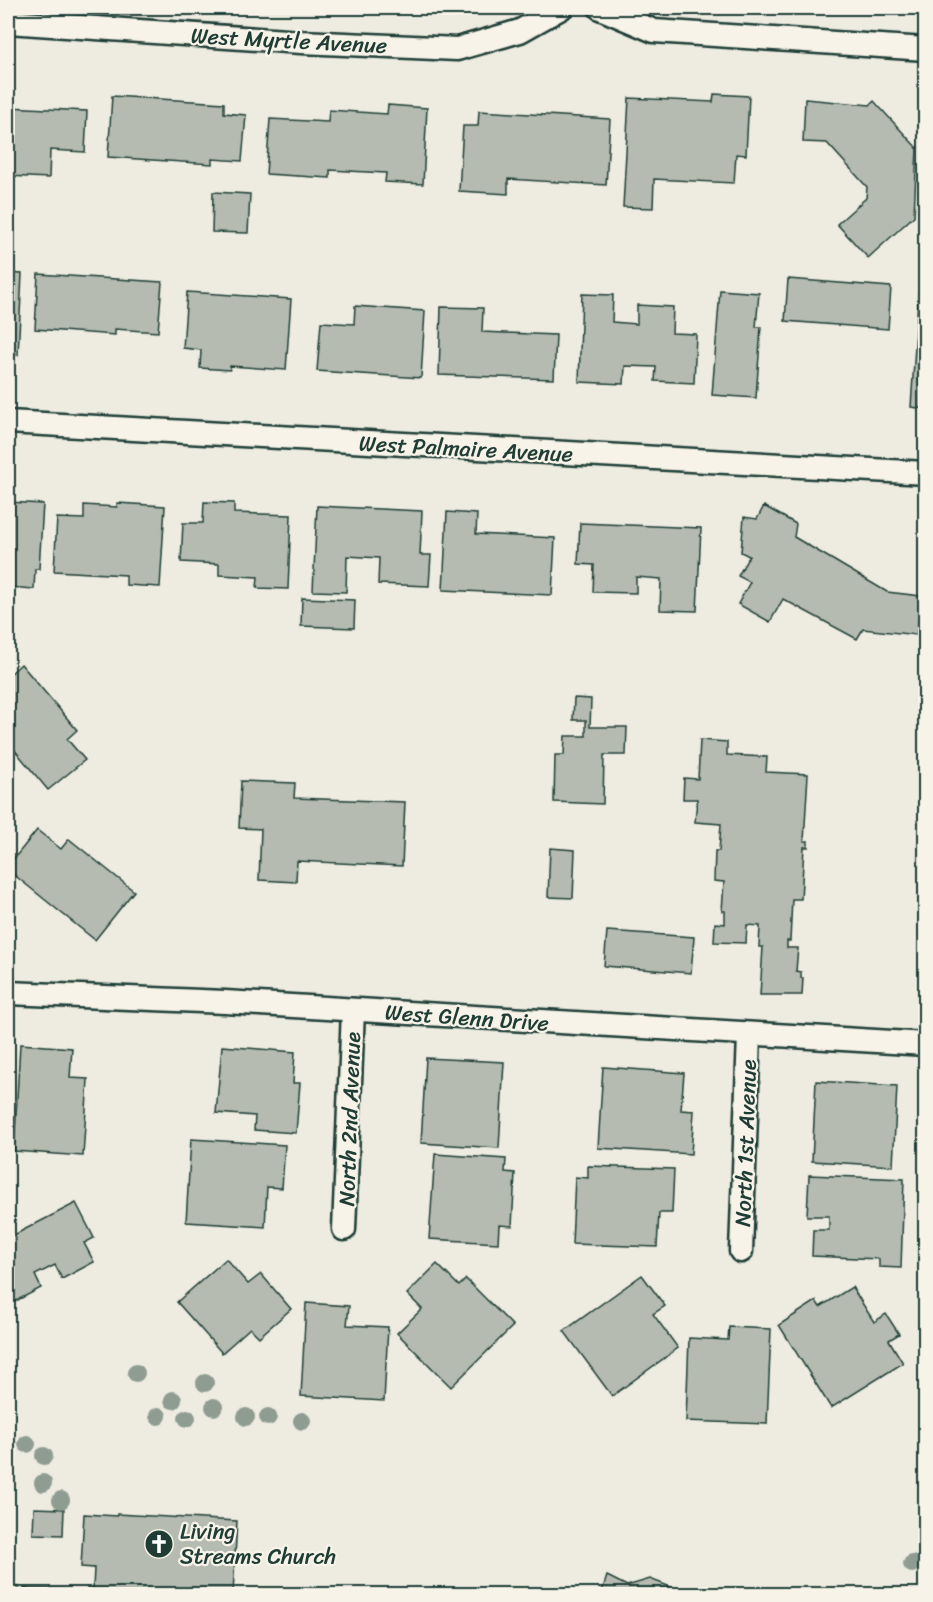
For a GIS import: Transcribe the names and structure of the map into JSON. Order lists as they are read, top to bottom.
{
  "streets": {
    "street": [
      "West Myrtle Avenue",
      "West Palmaire Avenue",
      "West Glenn Drive",
      "North 2nd Avenue",
      "North 1st Avenue"
    ]
  },
  "crossings": [
    ["West Glenn Drive", "North 2nd Avenue"],
    ["West Glenn Drive", "North 1st Avenue"]
  ],
  "places": {
    "church": ["Living Streams Church"]
  }
}
